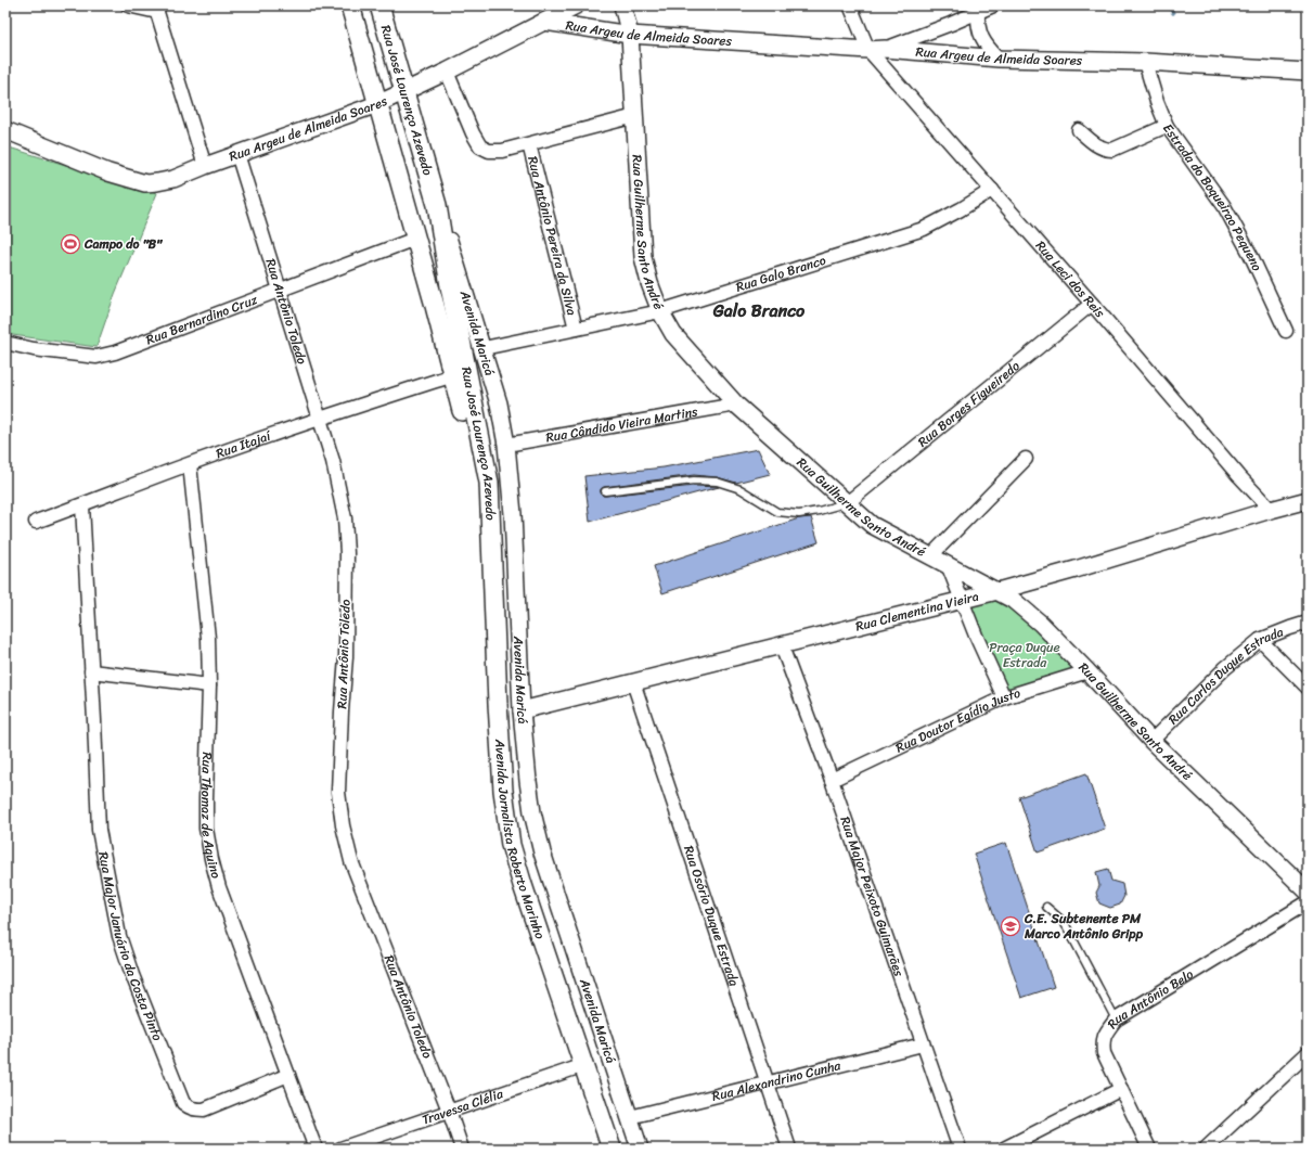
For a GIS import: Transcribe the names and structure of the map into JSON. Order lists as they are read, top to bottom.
{
  "streets": {
    "main road": ["Rua José Lourenço Azevedo", "Avenida Jornalista Roberto Marinho"],
    "street": [
      "Rua Argeu de Almeida Soares",
      "Estrada do Boqueirao Pequeno",
      "Rua Guilherme Santo André",
      "Rua Antônio Pereira da Silva",
      "Rua Galo Branco",
      "Rua Leci dos Reis",
      "Rua Antônio Toledo",
      "Rua Bernardino Cruz",
      "Avenida Maricá",
      "Rua Borges Figueiredo",
      "Rua Cândido Vieira Martins",
      "Rua Itajaí",
      "Rua Clementina Vieira",
      "Rua Carlos Duque Estrada",
      "Rua Doutor Egídio Justo",
      "Rua Thomaz de Aquino",
      "Rua Major Peixoto Guimarães",
      "Rua Osório Duque Estrada",
      "Rua Major Januário da Costa Pinto",
      "Rua Antônio Belo",
      "Rua Alexandrino Cunha",
      "Travessa Clélia"
    ]
  },
  "crossings": [
    ["Rua Argeu de Almeida Soares", "Rua José Lourenço Azevedo"],
    ["Rua Argeu de Almeida Soares", "Estrada do Boqueirao Pequeno"],
    ["Rua Argeu de Almeida Soares", "Rua Guilherme Santo André"],
    ["Rua Argeu de Almeida Soares", "Rua Leci dos Reis"],
    ["Rua Argeu de Almeida Soares", "Rua Antônio Toledo"],
    ["Rua José Lourenço Azevedo", "Rua Bernardino Cruz"],
    ["Rua José Lourenço Azevedo", "Avenida Maricá"],
    ["Rua José Lourenço Azevedo", "Rua Itajaí"],
    ["Rua José Lourenço Azevedo", "Avenida Jornalista Roberto Marinho"],
    ["Rua Guilherme Santo André", "Rua Galo Branco"],
    ["Rua Guilherme Santo André", "Rua Borges Figueiredo"],
    ["Rua Guilherme Santo André", "Rua Cândido Vieira Martins"],
    ["Rua Guilherme Santo André", "Rua Clementina Vieira"],
    ["Rua Guilherme Santo André", "Rua Carlos Duque Estrada"],
    ["Rua Guilherme Santo André", "Rua Doutor Egídio Justo"],
    ["Rua Antônio Pereira da Silva", "Rua Galo Branco"],
    ["Rua Galo Branco", "Rua Leci dos Reis"],
    ["Rua Galo Branco", "Avenida Maricá"],
    ["Rua Leci dos Reis", "Rua Borges Figueiredo"],
    ["Rua Leci dos Reis", "Rua Clementina Vieira"],
    ["Rua Antônio Toledo", "Rua Bernardino Cruz"],
    ["Rua Antônio Toledo", "Rua Itajaí"],
    ["Rua Antônio Toledo", "Travessa Clélia"],
    ["Avenida Maricá", "Rua Cândido Vieira Martins"],
    ["Avenida Maricá", "Rua Clementina Vieira"],
    ["Avenida Maricá", "Rua Alexandrino Cunha"],
    ["Rua Itajaí", "Rua Thomaz de Aquino"],
    ["Rua Itajaí", "Rua Major Januário da Costa Pinto"],
    ["Rua Clementina Vieira", "Rua Major Peixoto Guimarães"],
    ["Rua Clementina Vieira", "Rua Osório Duque Estrada"],
    ["Rua Doutor Egídio Justo", "Rua Major Peixoto Guimarães"],
    ["Rua Thomaz de Aquino", "Rua Major Januário da Costa Pinto"],
    ["Avenida Jornalista Roberto Marinho", "Travessa Clélia"],
    ["Rua Major Peixoto Guimarães", "Rua Alexandrino Cunha"],
    ["Rua Osório Duque Estrada", "Rua Alexandrino Cunha"]
  ],
  "districts": ["Galo Branco"],
  "parks": ["Praça Duque Estrada"],
  "places": {
    "sports": ["Campo do \"B\""],
    "school or university": ["C.E. Subtenente PM Marco Antônio Gripp"]
  }
}
